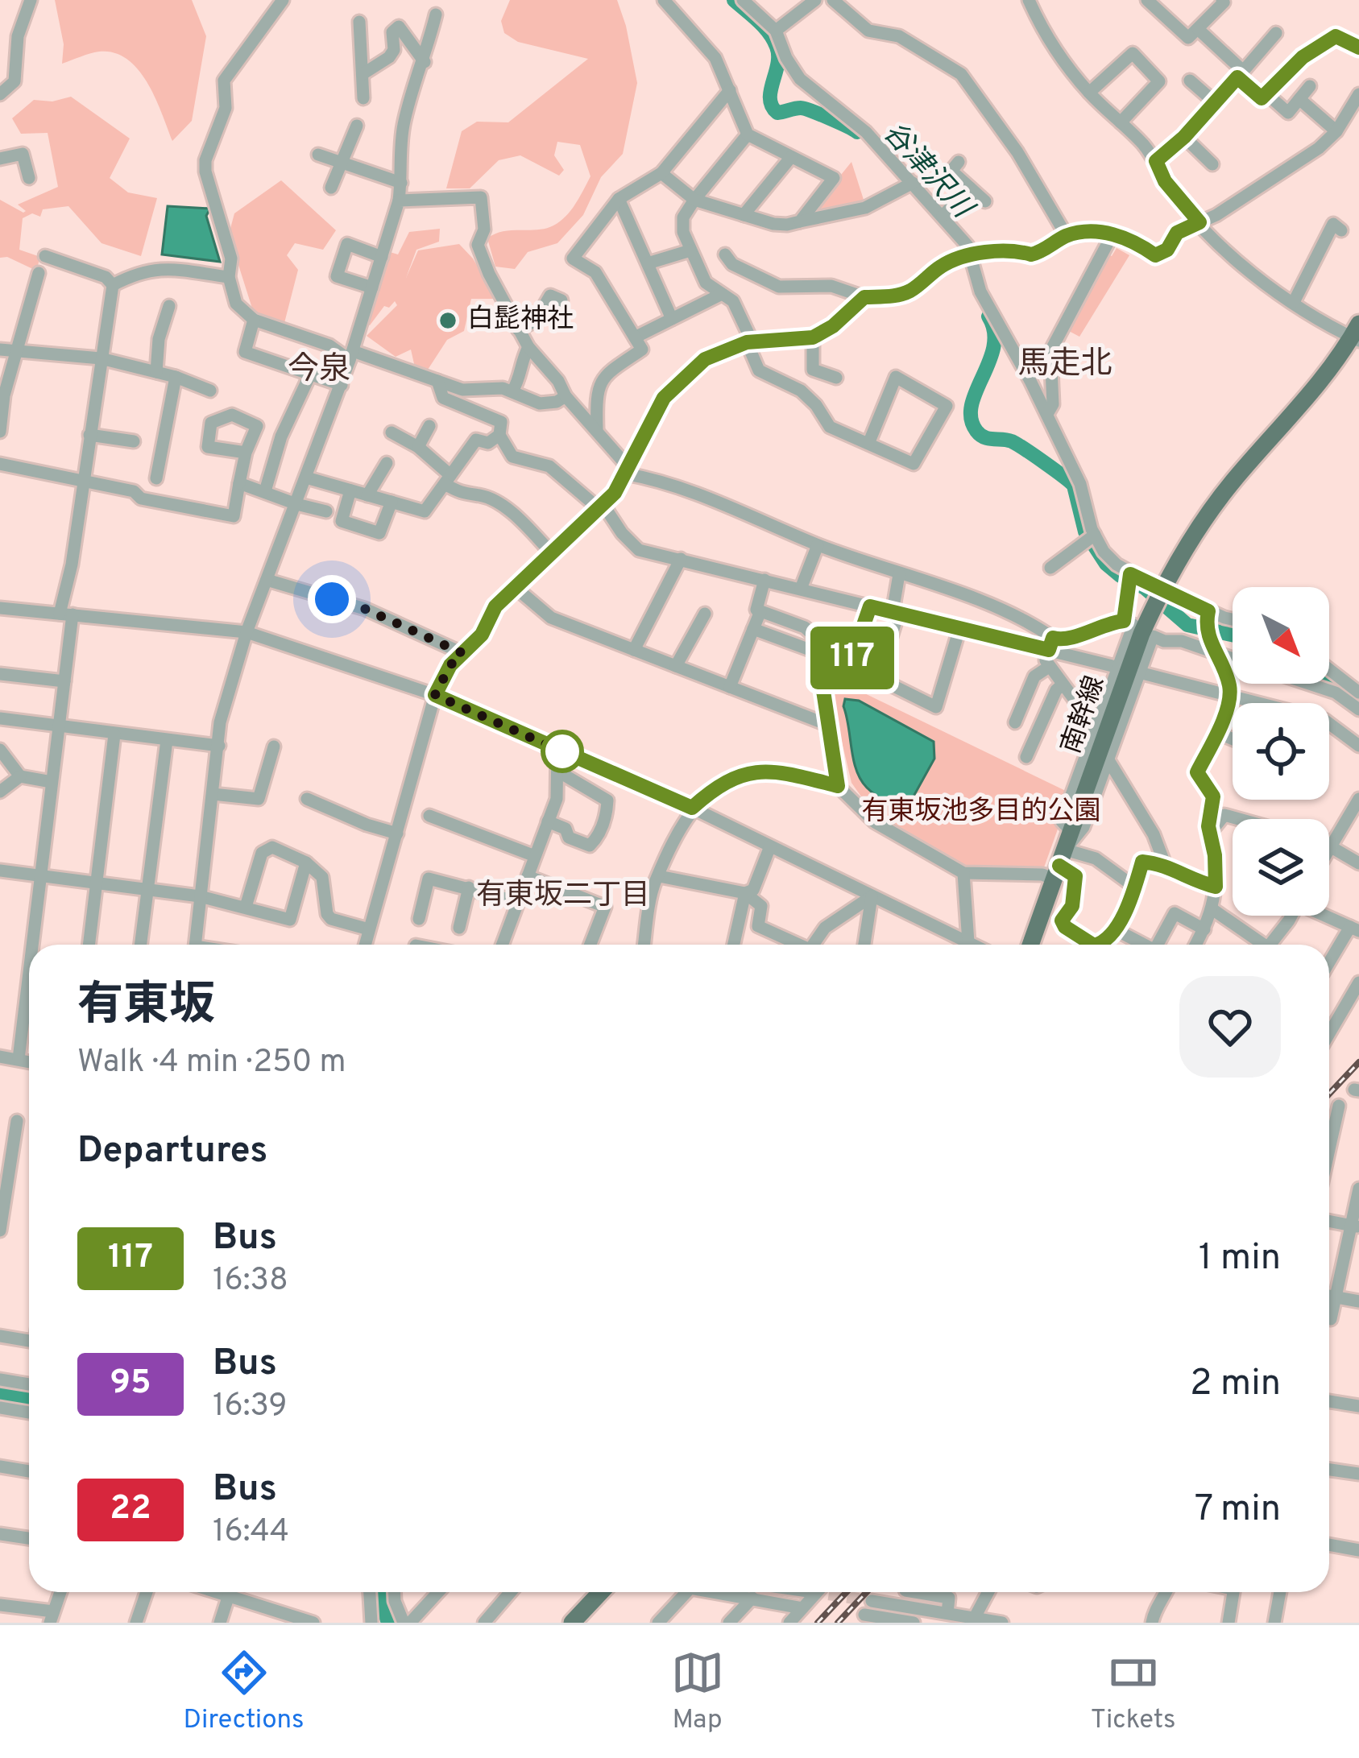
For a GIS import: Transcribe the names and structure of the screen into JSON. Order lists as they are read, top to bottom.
{
  "streets": {
    "main road": ["南幹線"]
  },
  "districts": ["馬走北", "今泉", "有東坂二丁目"],
  "water": ["谷津沢川"],
  "parks": ["有東坂池多目的公園"],
  "places": ["白髭神社"],
  "lines": ["bus line 117"],
  "north": "bottom right",
  "page": {
    "on_map": "117",
    "heading": [
      ["有東坂", "Walk · 4 min · 250 m"],
      "Departures"
    ],
    "list": [
      {
        "mark": "117",
        "name": "Bus",
        "note": "16:38",
        "value": "1 min"
      },
      {
        "mark": "95",
        "name": "Bus",
        "note": "16:39",
        "value": "2 min"
      },
      {
        "mark": "22",
        "name": "Bus",
        "note": "16:44",
        "value": "7 min"
      }
    ],
    "tabs": ["Directions", "Map", "Tickets"]
  }
}
